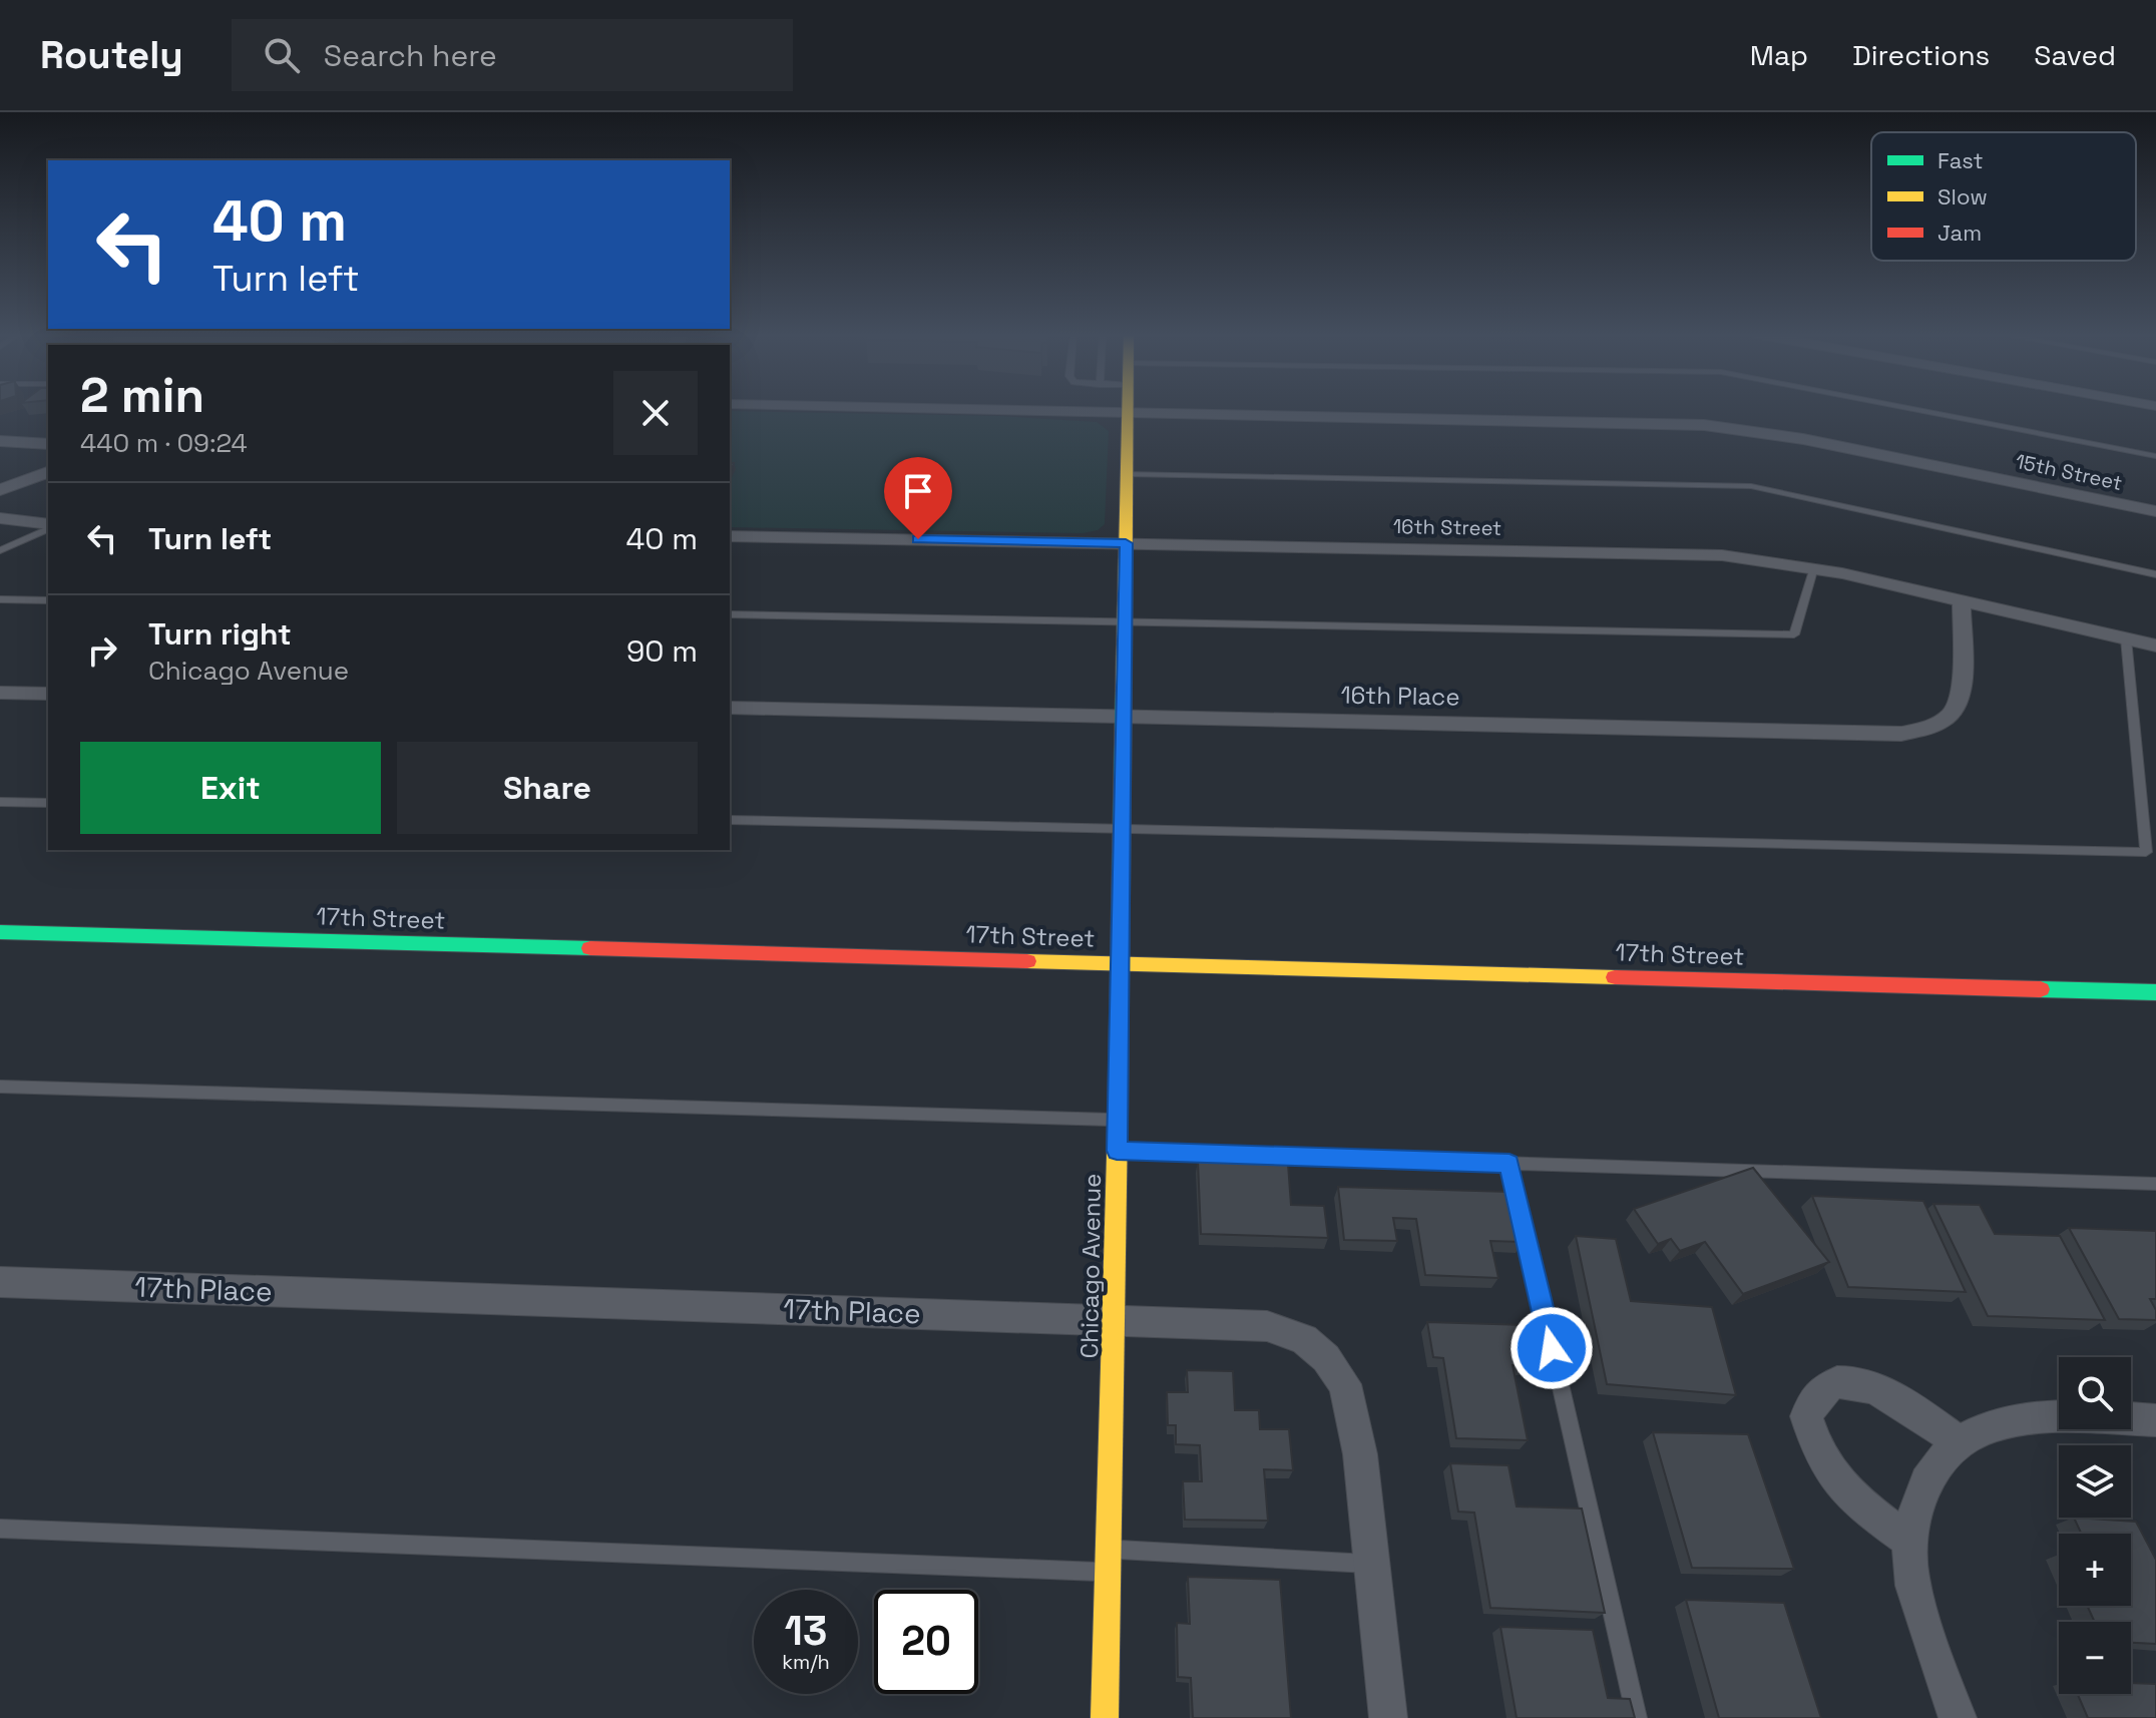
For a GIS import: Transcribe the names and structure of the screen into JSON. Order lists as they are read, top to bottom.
{
  "streets": {
    "street": [
      "15th Street",
      "16th Street",
      "16th Place",
      "17th Street",
      "Chicago Avenue",
      "17th Place"
    ]
  },
  "crossings": [
    ["15th Street", "Chicago Avenue"],
    ["16th Street", "16th Place"],
    ["16th Street", "Chicago Avenue"],
    ["16th Place", "Chicago Avenue"],
    ["17th Street", "Chicago Avenue"],
    ["Chicago Avenue", "17th Place"]
  ],
  "legend": ["Fast", "Slow", "Jam"],
  "page": {
    "header": "Routely",
    "search": "Search here",
    "nav": ["Map", "Directions", "Saved"],
    "turn": ["40 m", "Turn left"],
    "heading": ["2 min", "440 m · 09:24"],
    "list": [
      {
        "name": "Turn left",
        "value": "40 m"
      },
      {
        "name": "Turn right",
        "note": "Chicago Avenue",
        "value": "90 m"
      }
    ],
    "buttons": ["Exit", "Share"],
    "map_buttons": ["+", "−"],
    "speed": "13 km/h",
    "limit": "20"
  }
}
